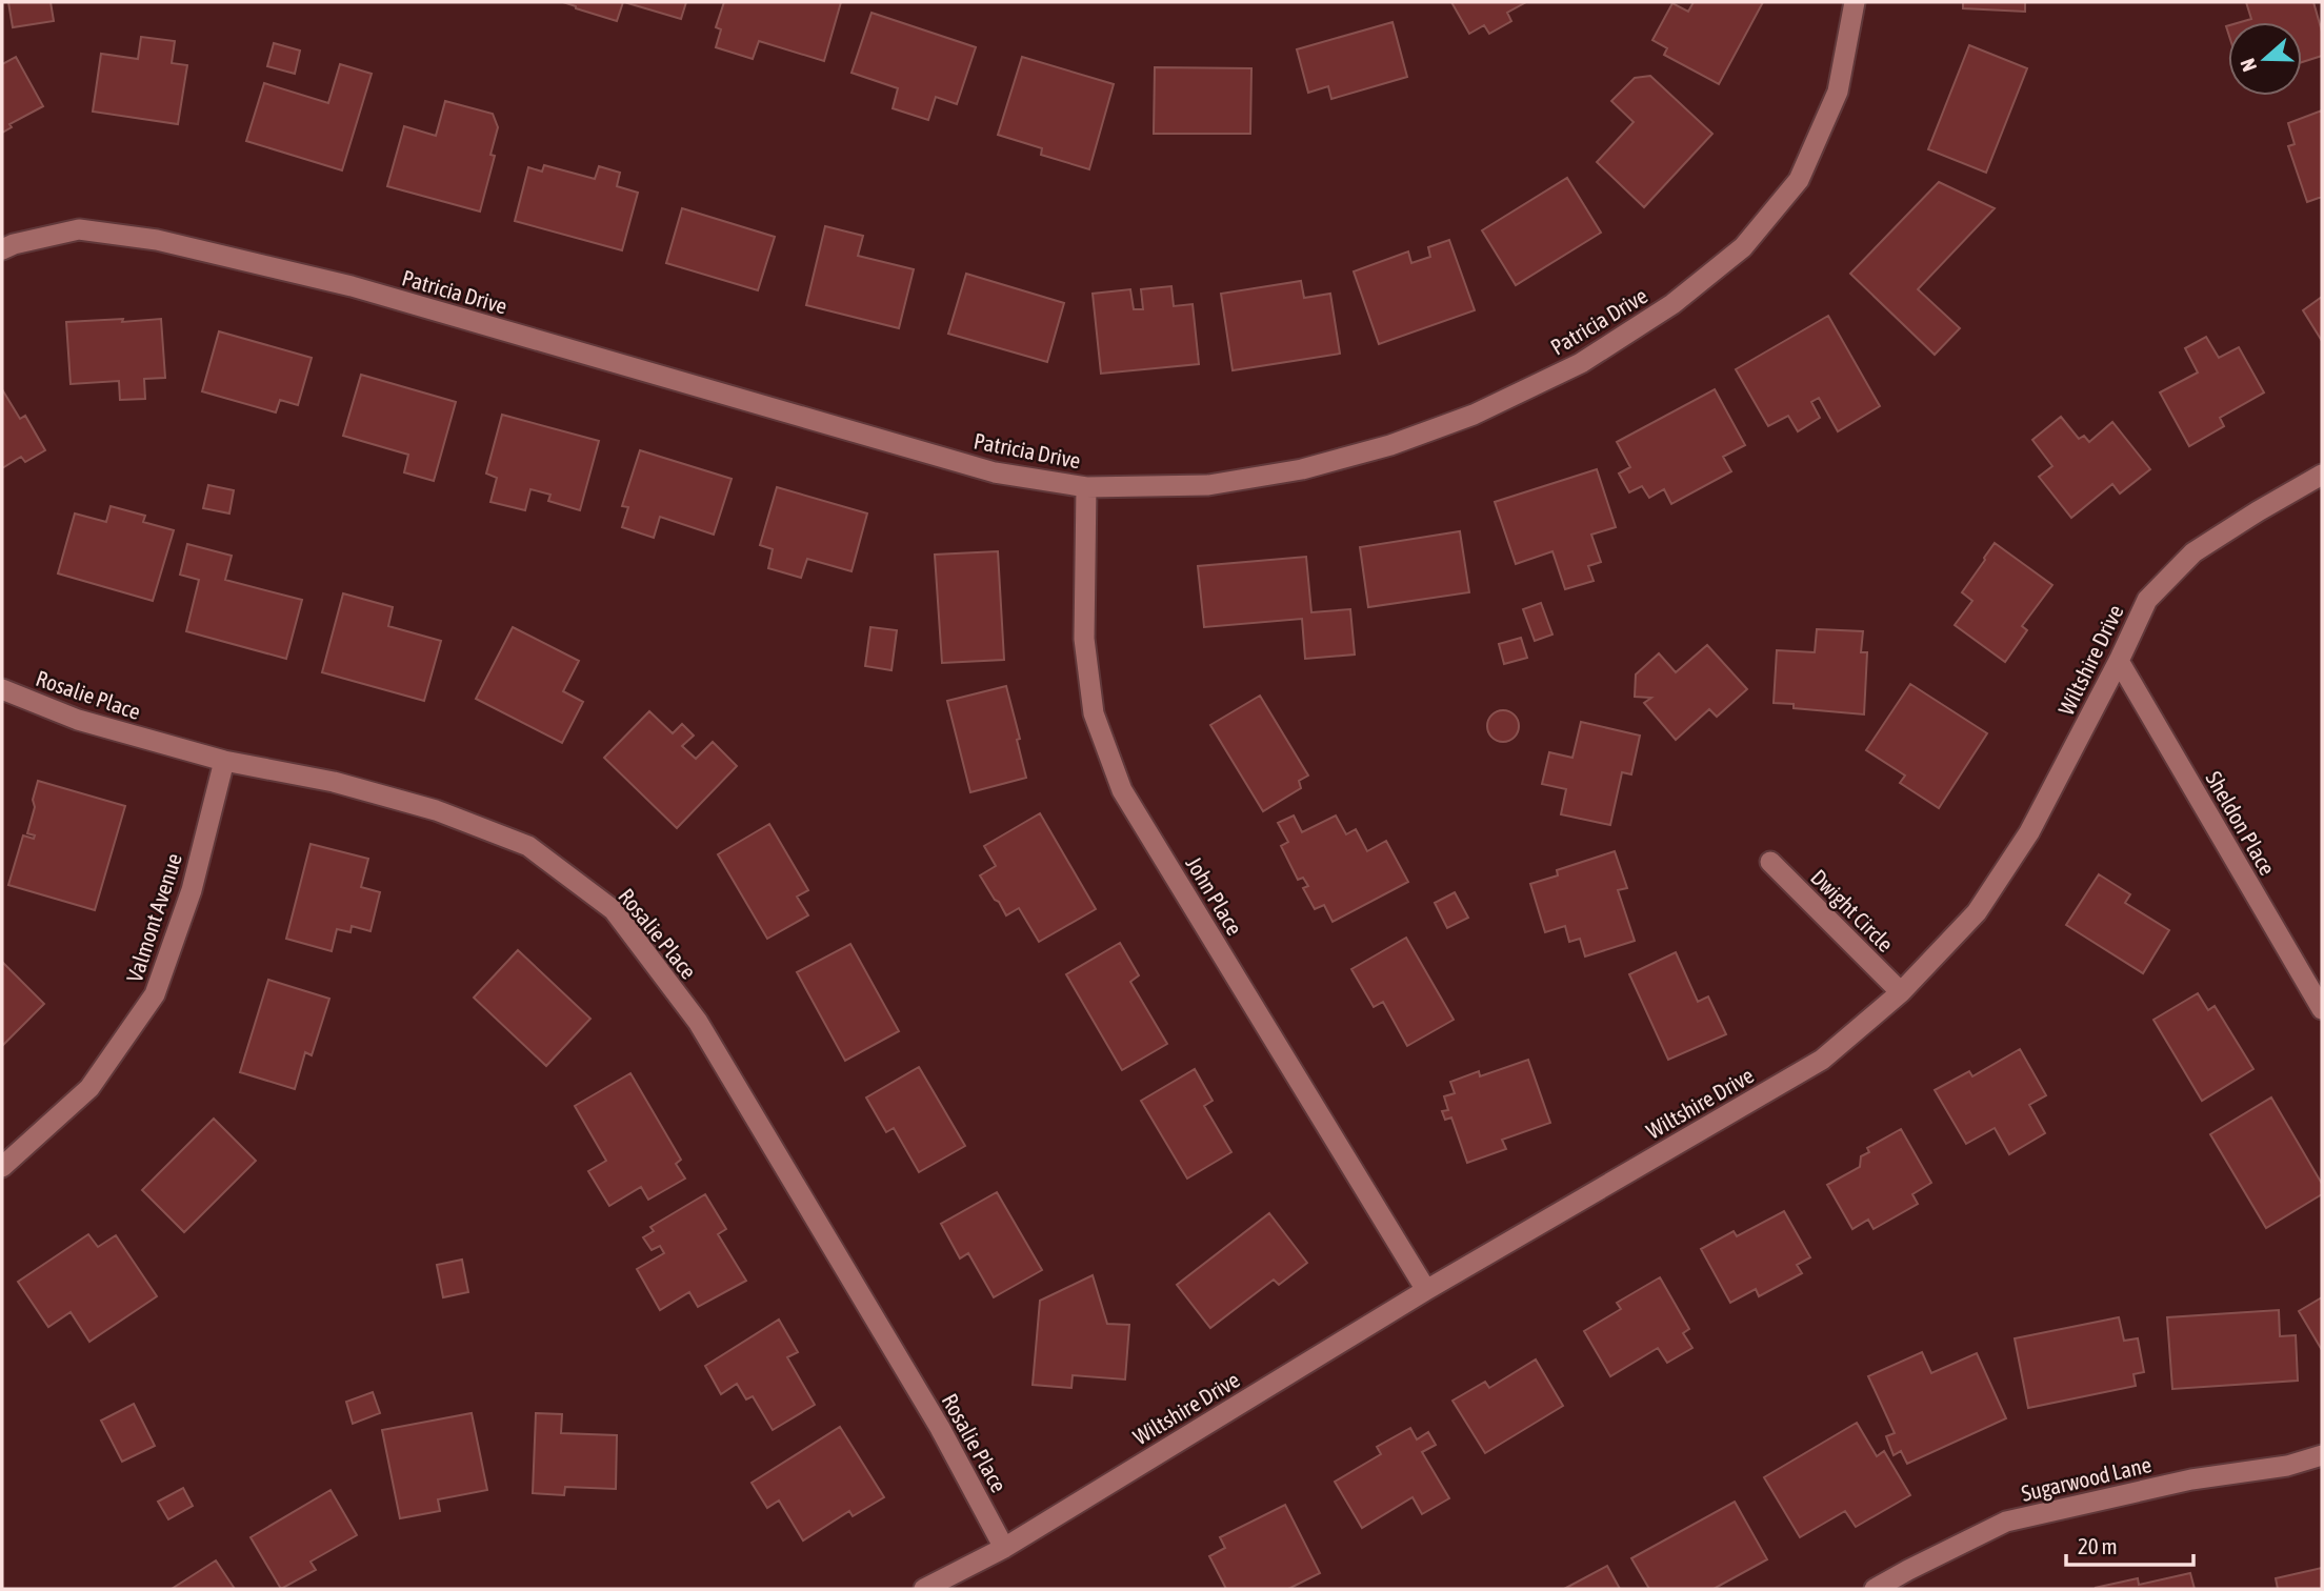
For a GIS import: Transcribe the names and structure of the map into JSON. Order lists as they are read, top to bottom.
{
  "streets": {
    "street": [
      "Patricia Drive",
      "Wiltshire Drive",
      "Rosalie Place",
      "Sheldon Place",
      "John Place",
      "Dwight Circle",
      "Valmont Avenue",
      "Sugarwood Lane"
    ]
  },
  "crossings": [
    ["Patricia Drive", "John Place"],
    ["Wiltshire Drive", "Rosalie Place"],
    ["Wiltshire Drive", "Sheldon Place"],
    ["Wiltshire Drive", "John Place"],
    ["Wiltshire Drive", "Dwight Circle"],
    ["Rosalie Place", "Valmont Avenue"]
  ],
  "scale_bar": "20 m",
  "north": "left"
}
